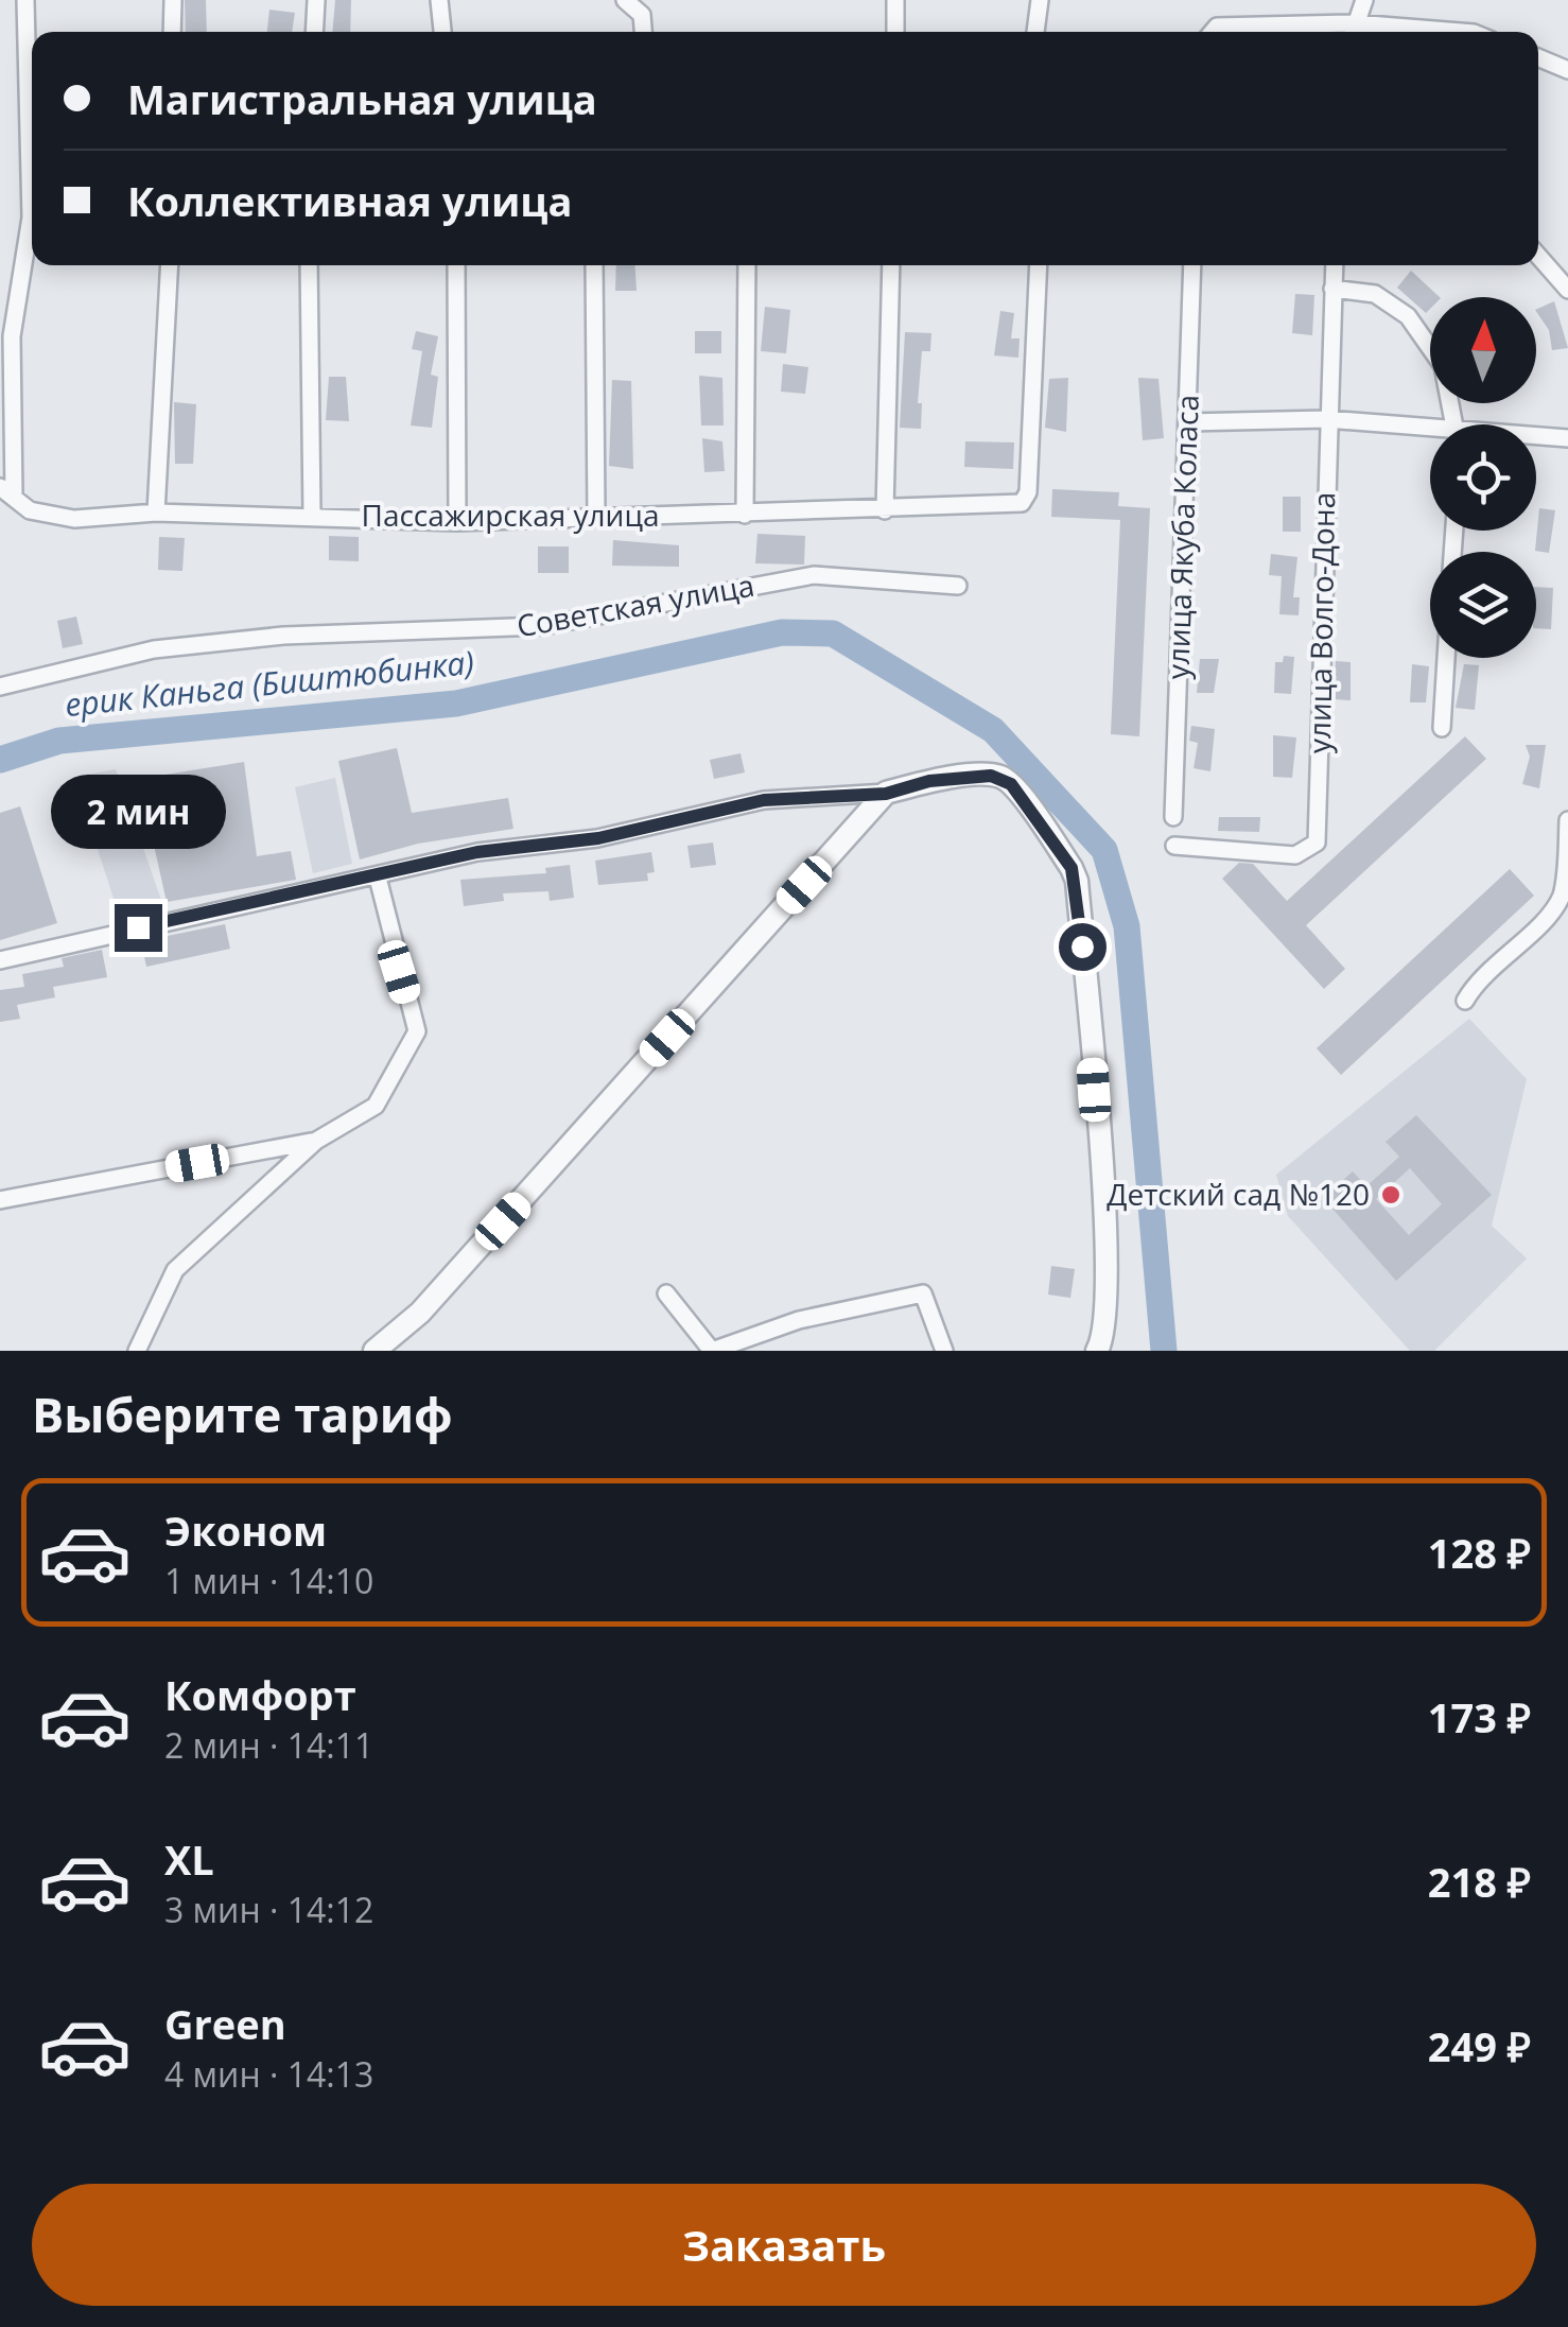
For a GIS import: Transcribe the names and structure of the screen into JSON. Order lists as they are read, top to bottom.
{
  "streets": {
    "street": [
      "Пассажирская улица",
      "улица Якуба Коласа",
      "Советская улица",
      "улица Волго-Дона"
    ]
  },
  "water": ["ерик Каньга (Биштюбинка)"],
  "places": ["Детский сад №120"],
  "north": "top",
  "page": {
    "banner": ["Магистральная улица", "Коллективная улица"],
    "bubble": "2 мин",
    "heading": "Выберите тариф",
    "list": [
      {
        "name": "Эконом",
        "note": "1 мин · 14:10",
        "value": "128 ₽"
      },
      {
        "name": "Комфорт",
        "note": "2 мин · 14:11",
        "value": "173 ₽"
      },
      {
        "name": "XL",
        "note": "3 мин · 14:12",
        "value": "218 ₽"
      },
      {
        "name": "Green",
        "note": "4 мин · 14:13",
        "value": "249 ₽"
      }
    ],
    "buttons": "Заказать"
  }
}
